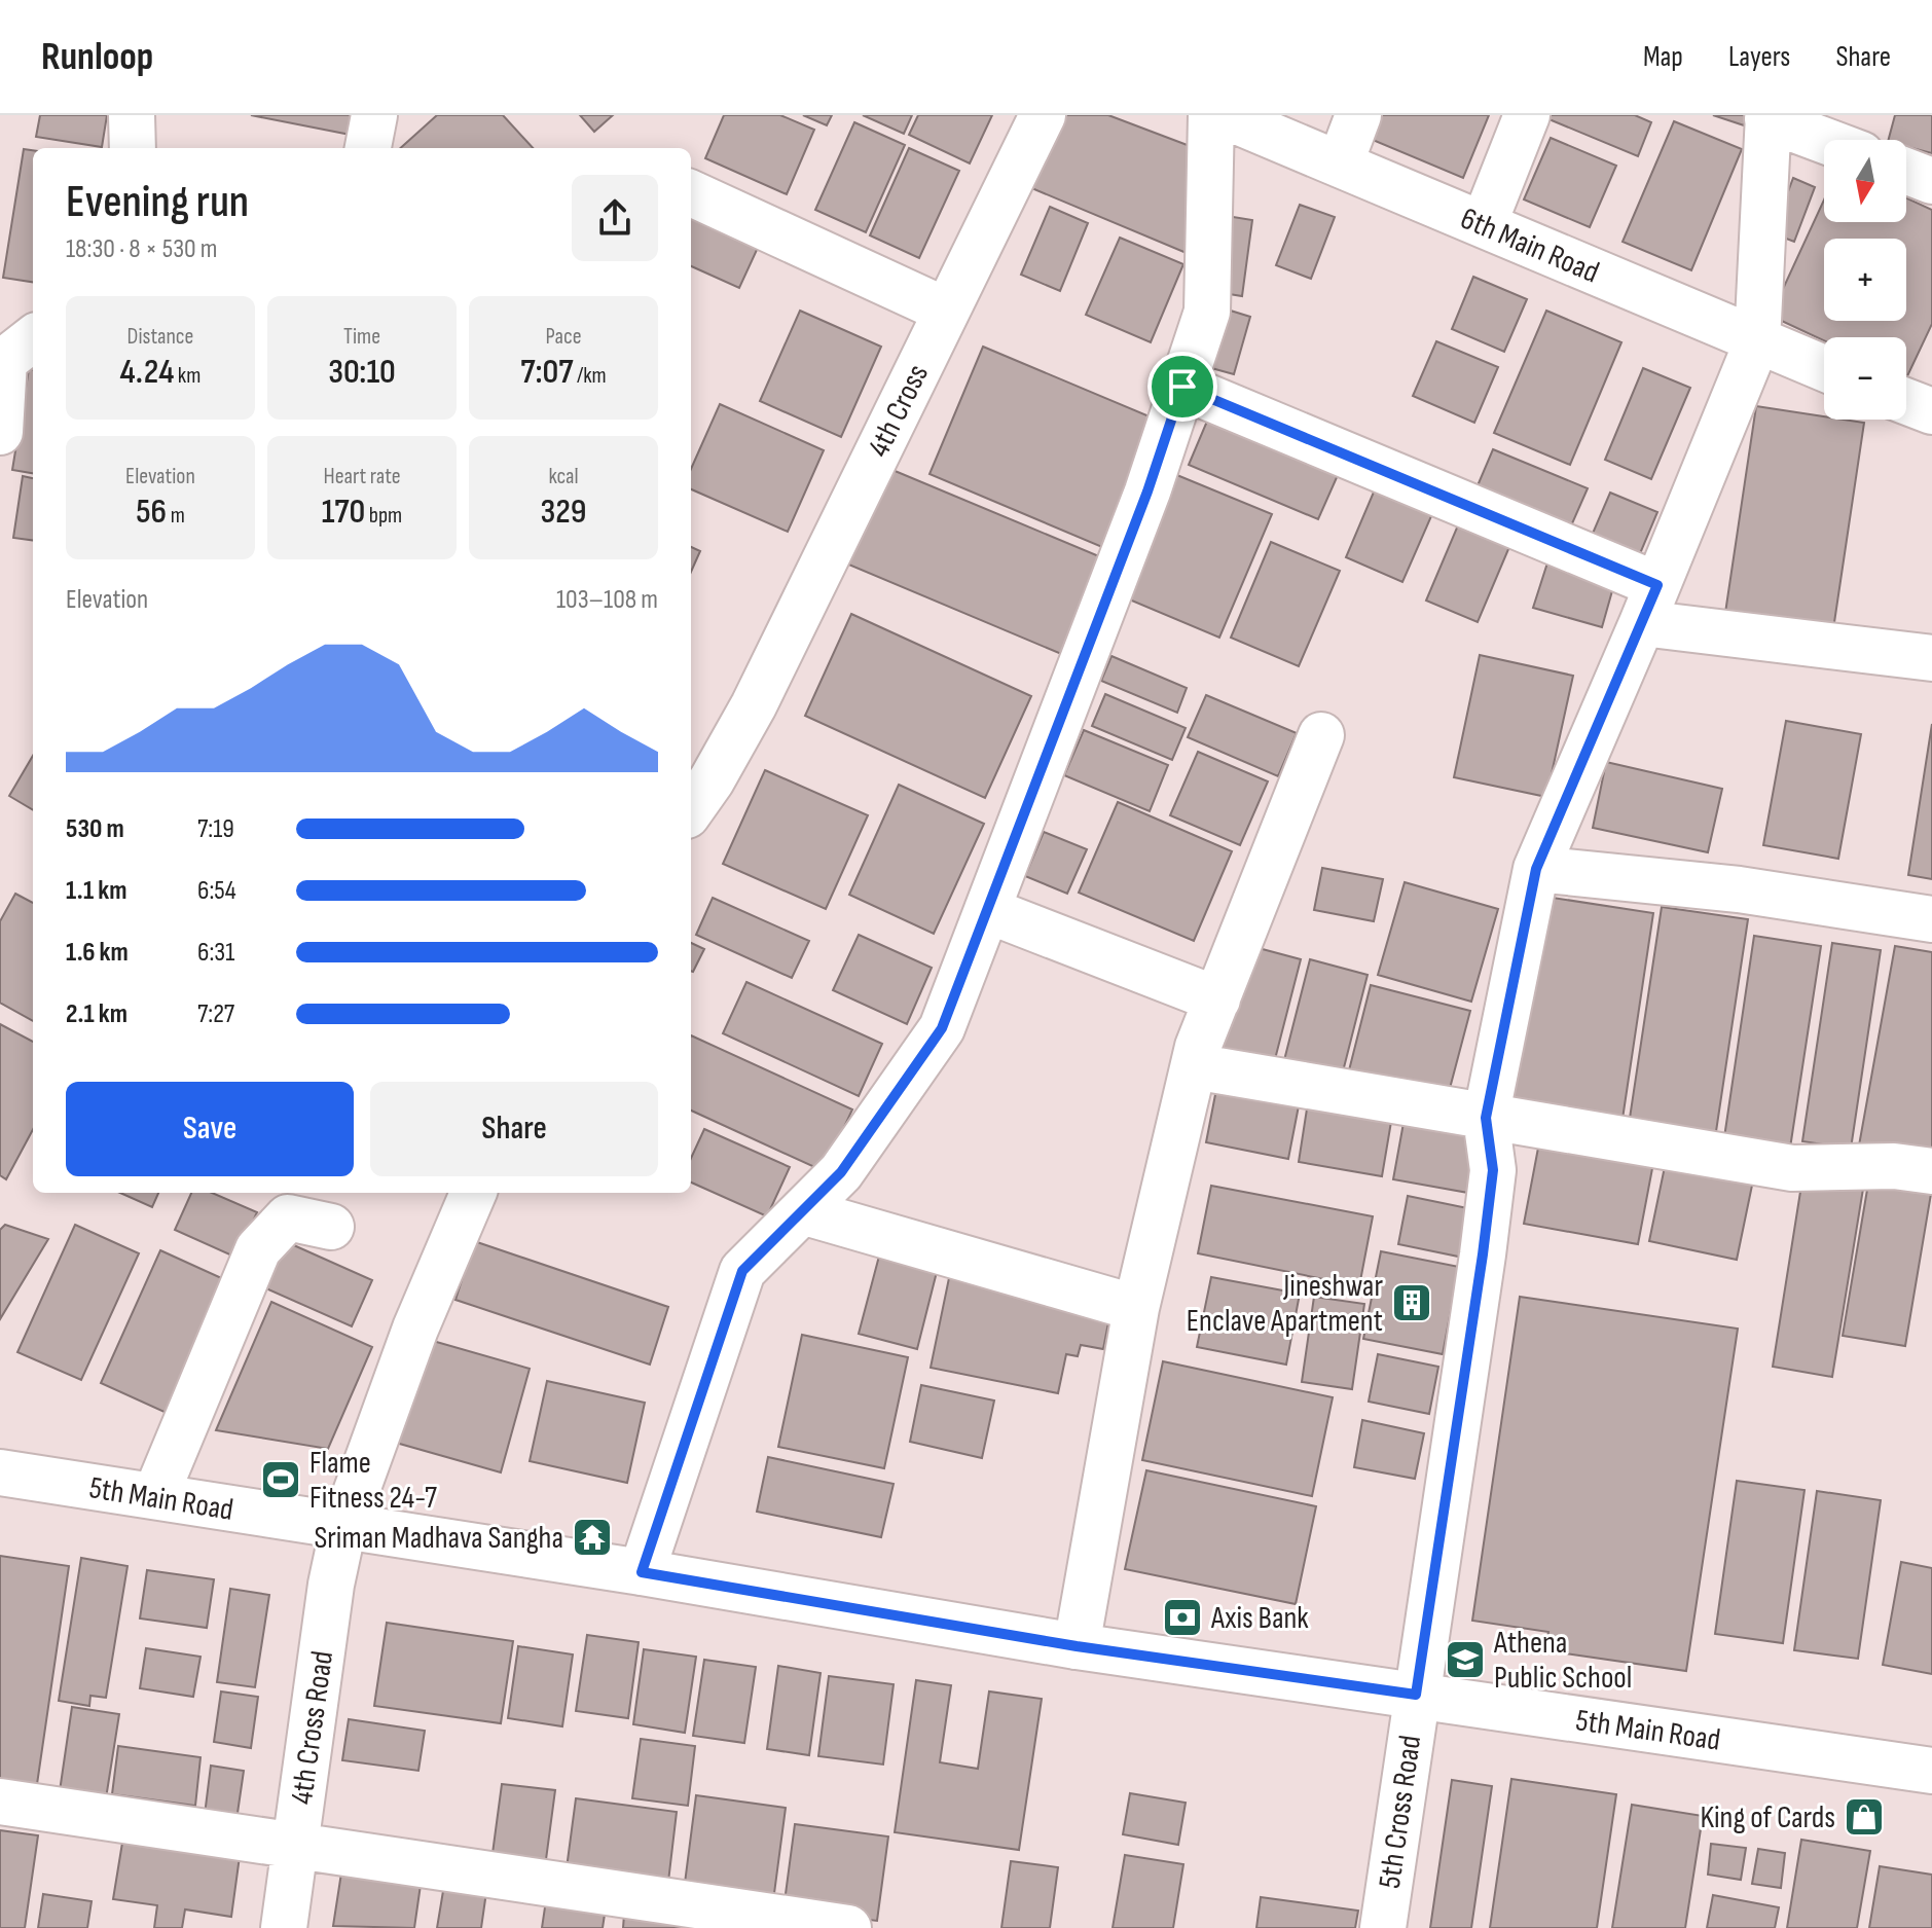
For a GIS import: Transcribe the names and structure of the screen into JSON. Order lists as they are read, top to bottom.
{
  "streets": {
    "street": [
      "6th Main Road",
      "4th Cross",
      "5th Main Road",
      "4th Cross Road",
      "5th Cross Road"
    ]
  },
  "crossings": [
    ["6th Main Road", "5th Cross Road"],
    ["5th Main Road", "4th Cross Road"],
    ["5th Main Road", "5th Cross Road"]
  ],
  "places": {
    "building": ["Jineshwar Enclave Apartment"],
    "sports": ["Flame Fitness 24-7"],
    "temple": ["Sriman Madhava Sangha"],
    "bank": ["Axis Bank"],
    "school or university": ["Athena Public School"],
    "shop": ["King of Cards"]
  },
  "north": "bottom",
  "page": {
    "header": "Runloop",
    "nav": ["Map", "Layers", "Share"],
    "map_buttons": ["+", "−"],
    "heading": ["Evening run", "18:30 · 8 × 530 m"],
    "stats": [
      ["Distance", "4.24 km"],
      ["Time", "30:10"],
      ["Pace", "7:07 /km"],
      ["Elevation", "56 m"],
      ["Heart rate", "170 bpm"],
      ["kcal", "329"]
    ],
    "chart": ["Elevation", "103–108 m"],
    "list": [
      {
        "name": "530 m",
        "note": "7:19"
      },
      {
        "name": "1.1 km",
        "note": "6:54"
      },
      {
        "name": "1.6 km",
        "note": "6:31"
      },
      {
        "name": "2.1 km",
        "note": "7:27"
      }
    ],
    "buttons": ["Save", "Share"]
  }
}
